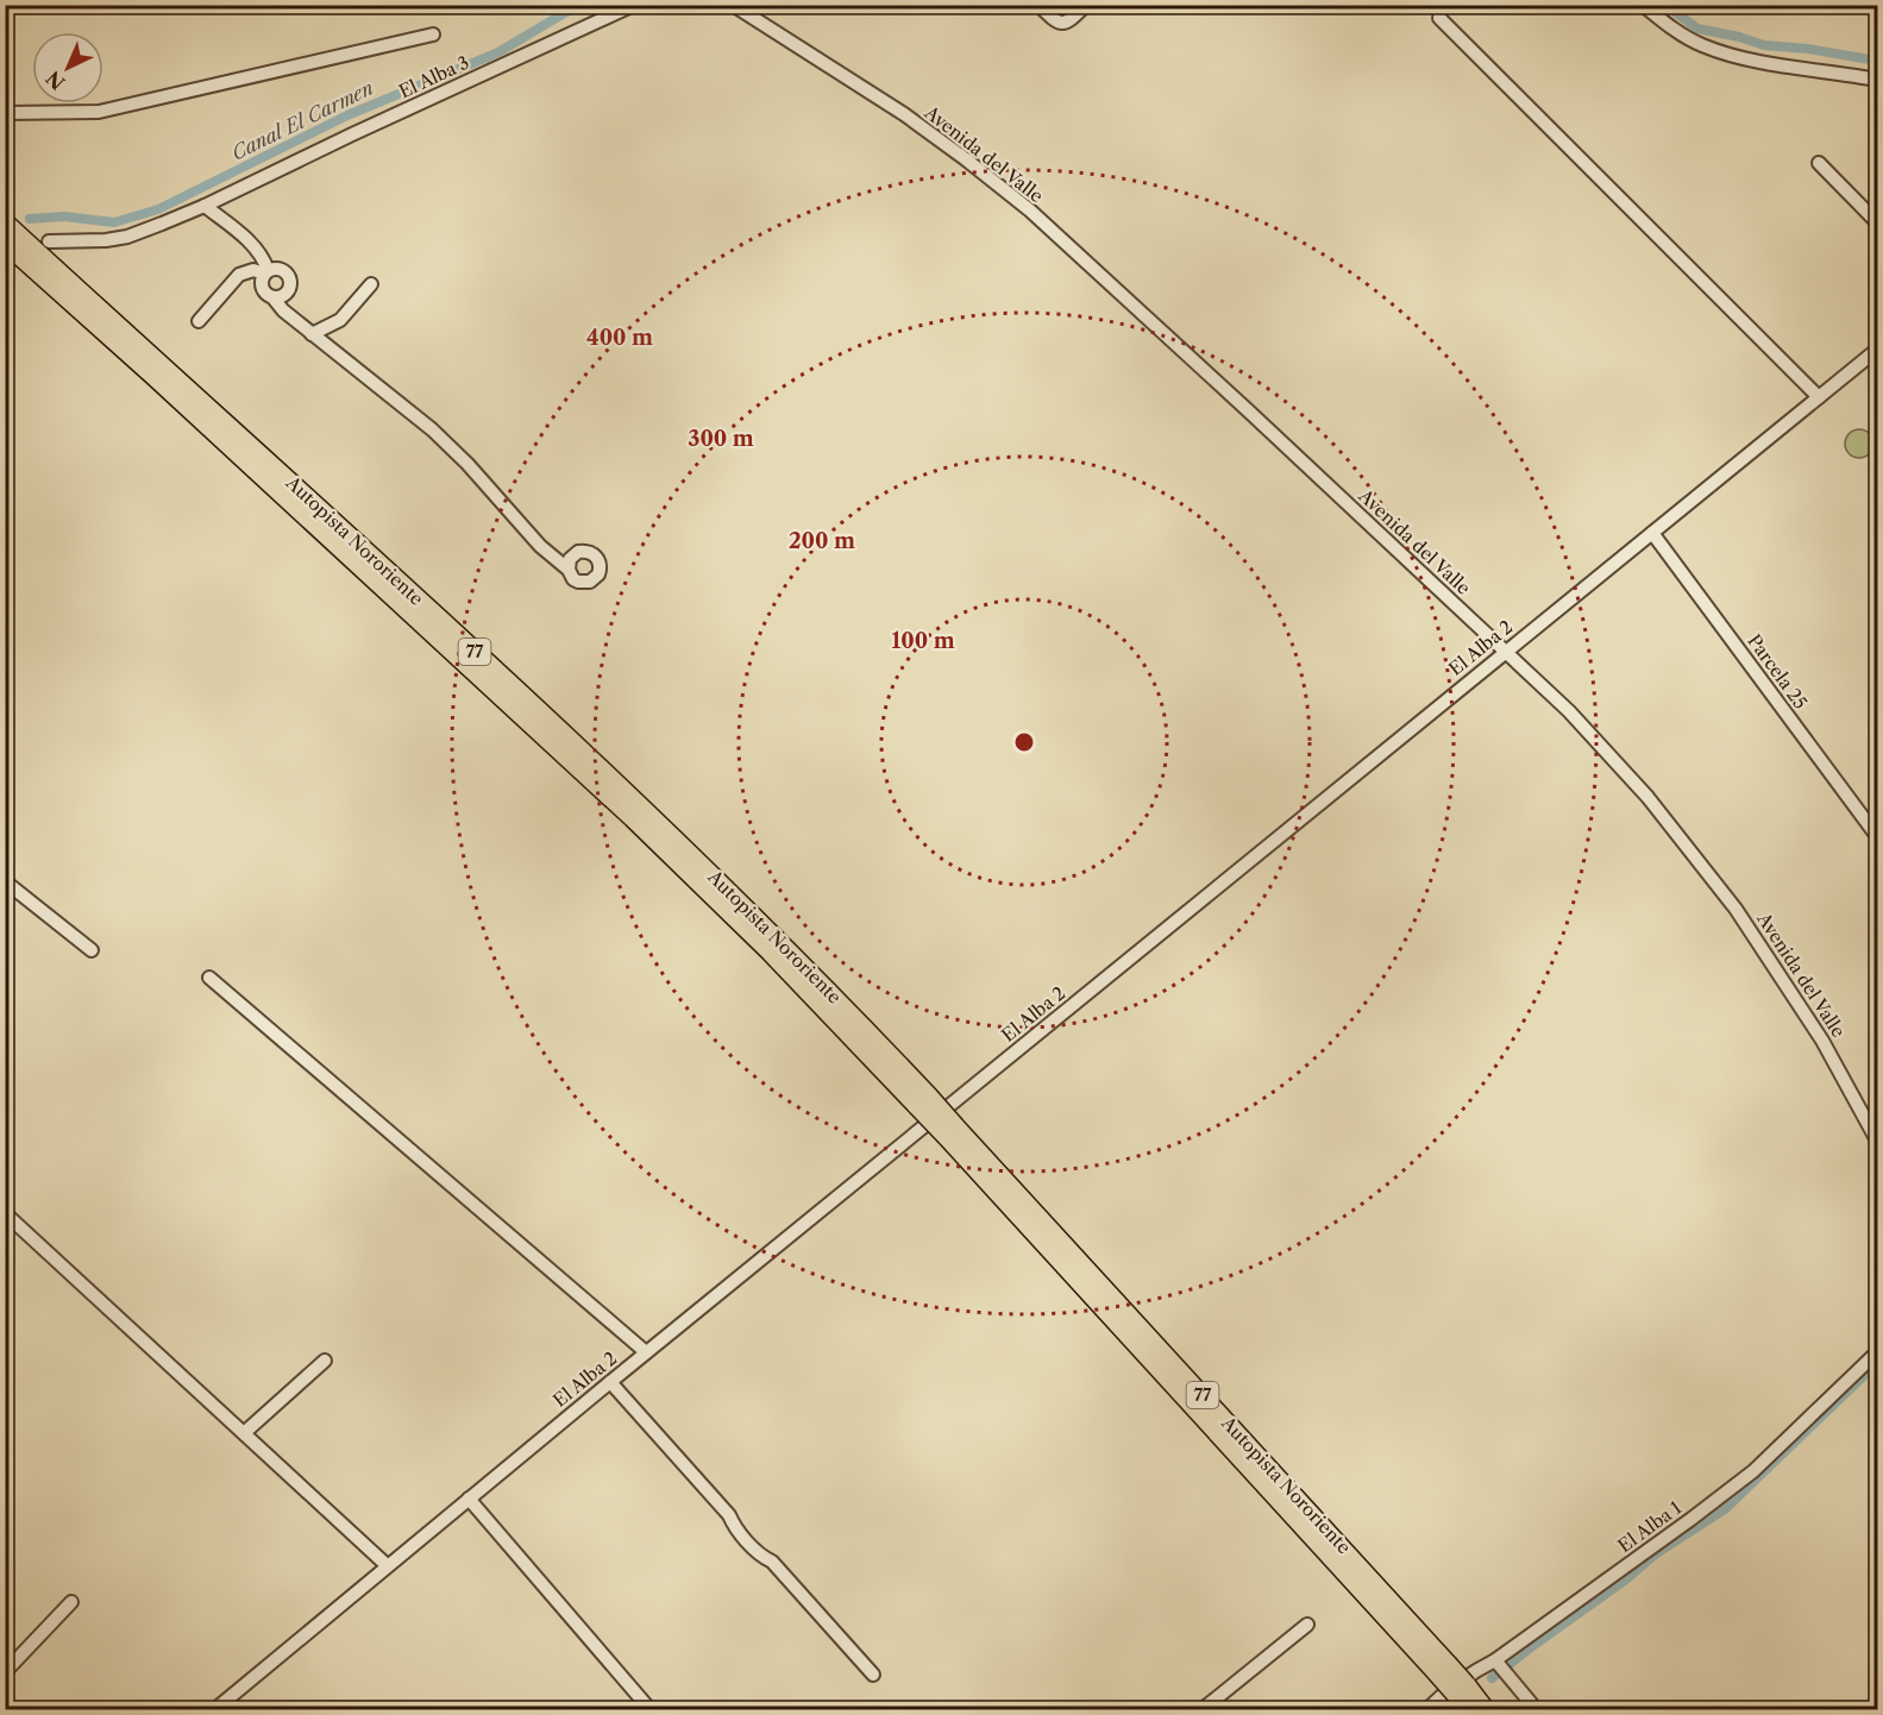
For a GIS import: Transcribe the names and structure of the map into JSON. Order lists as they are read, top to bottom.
{
  "streets": {
    "highway": ["Autopista Nororiente", "77"],
    "street": [
      "El Alba 3",
      "Avenida del Valle",
      "El Alba 2",
      "Parcela 25",
      "El Alba 1"
    ]
  },
  "crossings": [
    ["Avenida del Valle", "El Alba 2"],
    ["El Alba 2", "Parcela 25"]
  ],
  "water": ["Canal El Carmen"],
  "north": "bottom left",
  "rings": [
    "400 m",
    "300 m",
    "200 m",
    "100 m"
  ]
}
